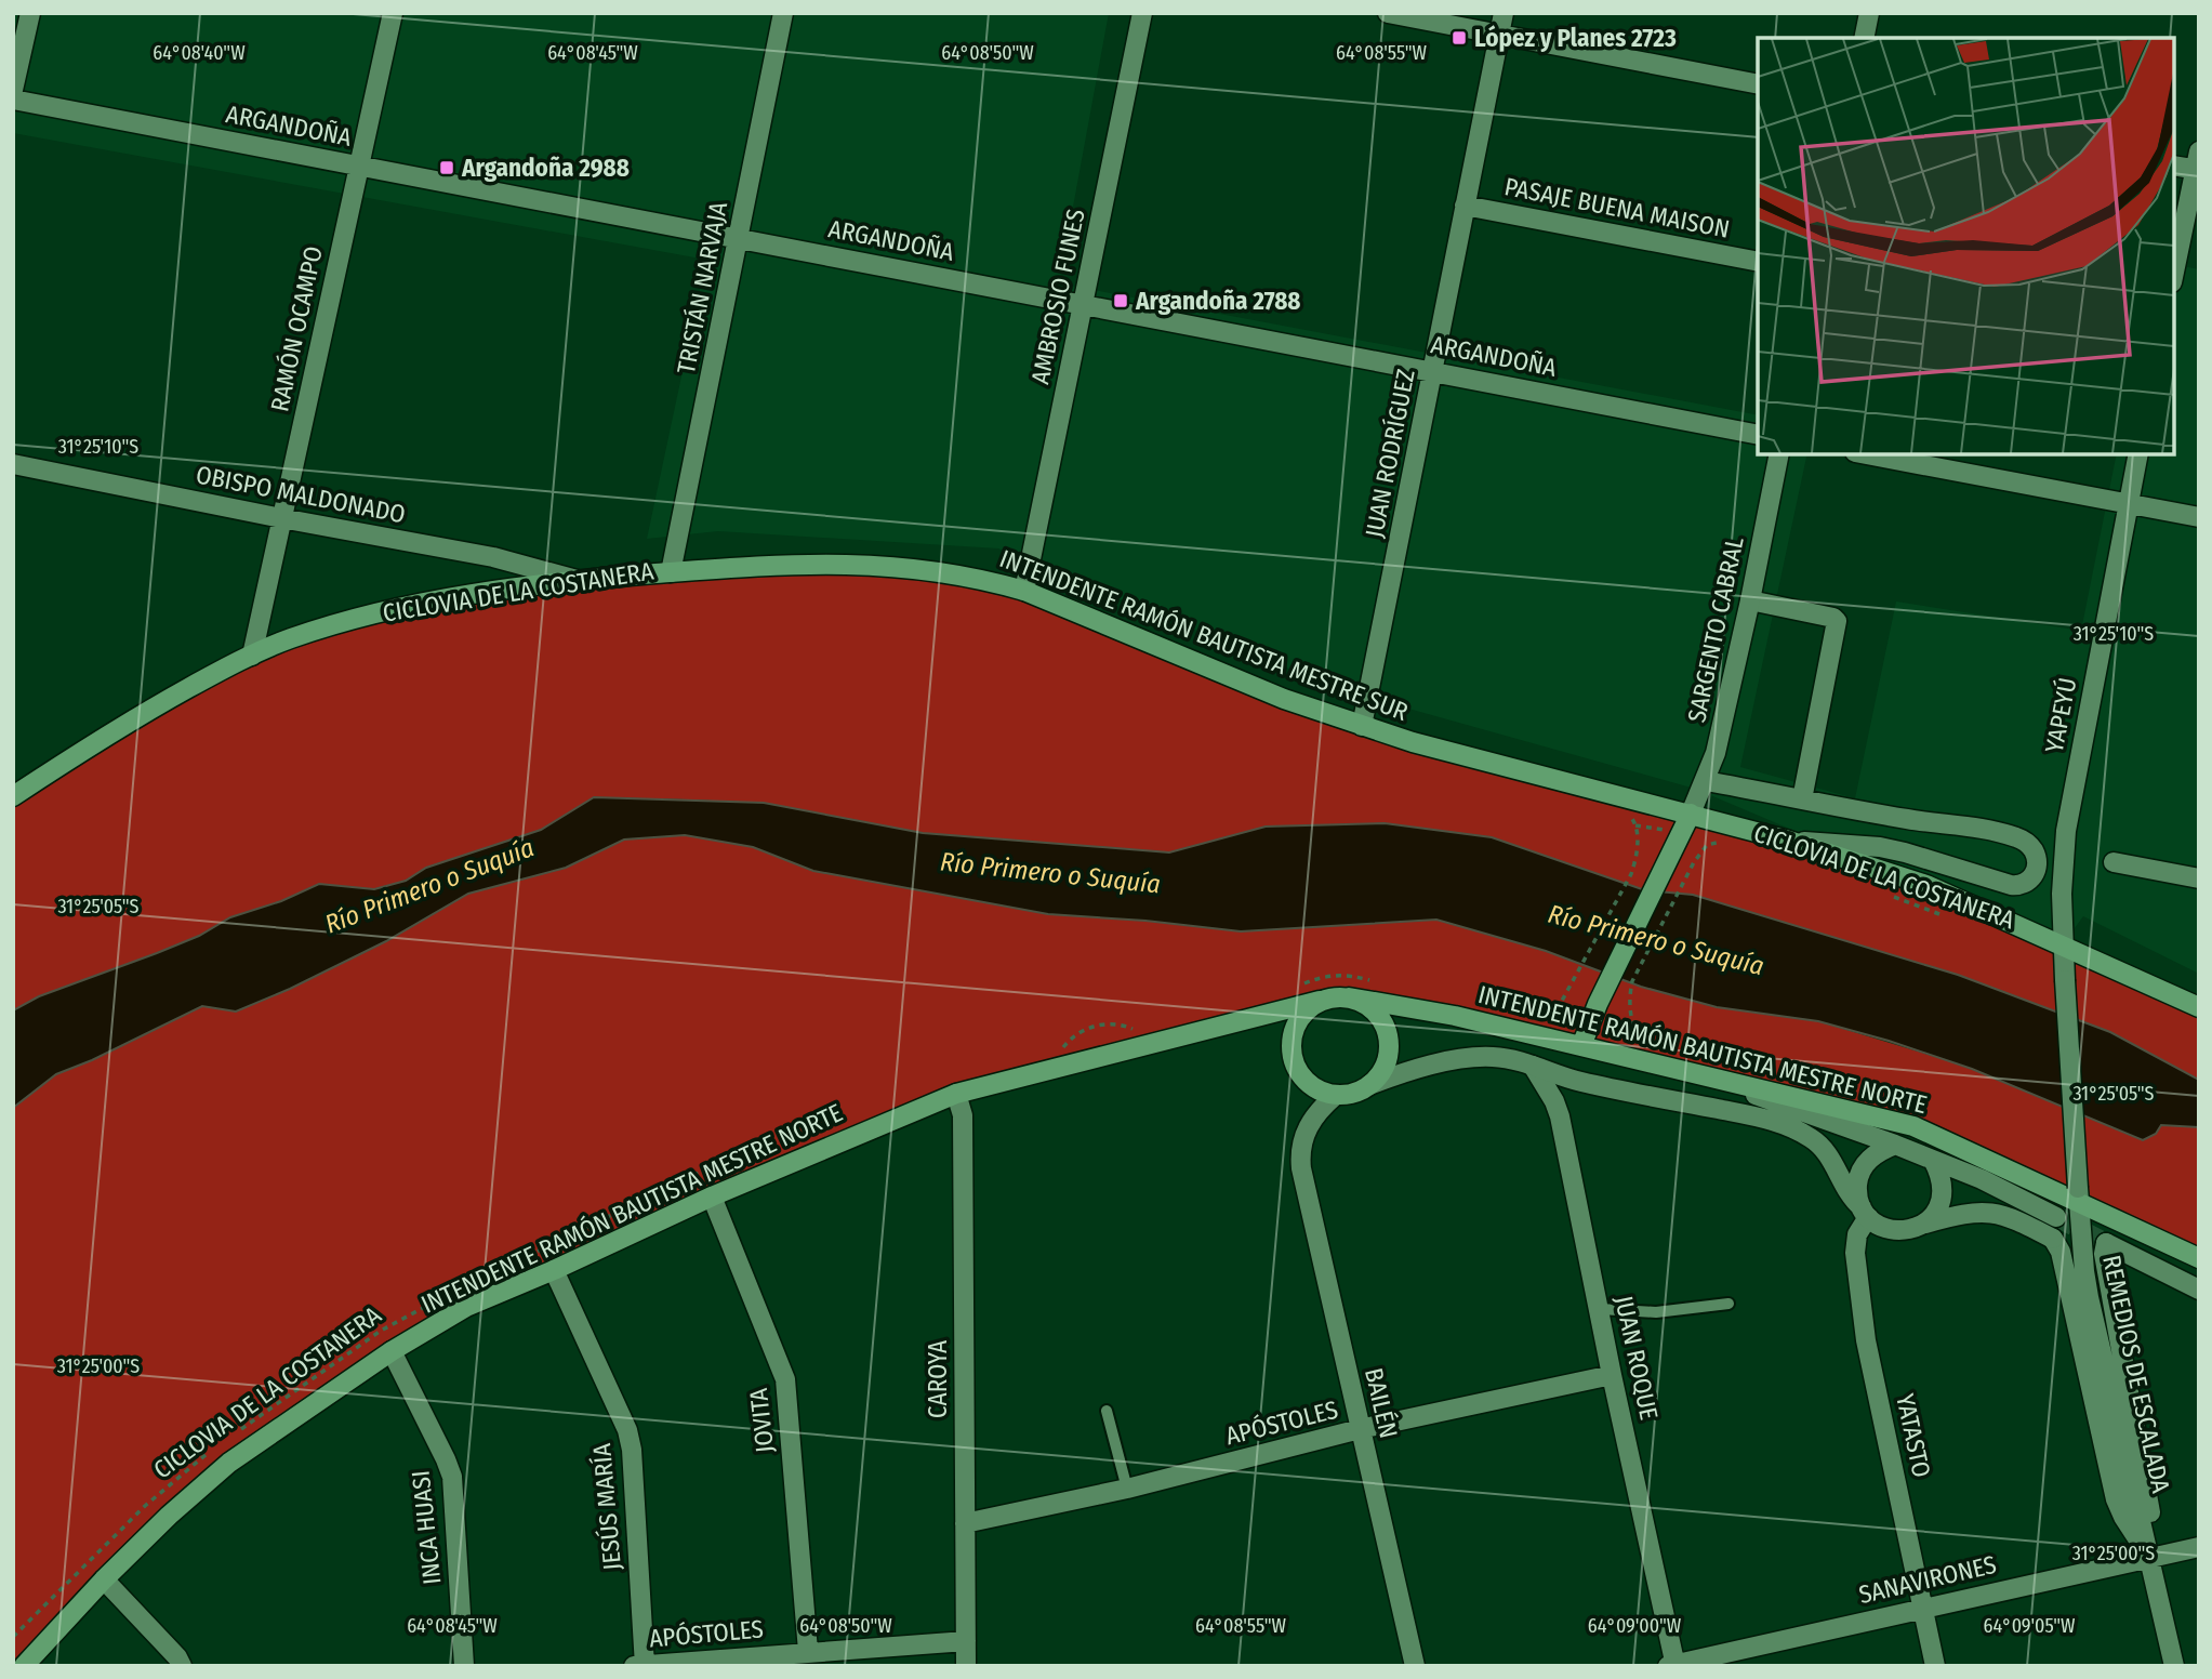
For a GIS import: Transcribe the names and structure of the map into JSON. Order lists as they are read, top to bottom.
{
  "streets": {
    "main road": ["INTENDENTE RAMÓN BAUTISTA MESTRE SUR", "INTENDENTE RAMÓN BAUTISTA MESTRE NORTE"],
    "street": [
      "ARGANDOÑA",
      "PASAJE BUENA MAISON",
      "TRISTÁN NARVAJA",
      "AMBROSIO FUNES",
      "RAMÓN OCAMPO",
      "JUAN RODRÍGUEZ",
      "OBISPO MALDONADO",
      "SARGENTO CABRAL",
      "YAPEYÚ",
      "JUAN ROQUE",
      "REMEDIOS DE ESCALADA",
      "CAROYA",
      "BAILÉN",
      "JOVITA",
      "APÓSTOLES",
      "YATASTO",
      "JESÚS MARÍA",
      "INCA HUASI",
      "SANAVIRONES"
    ],
    "path": ["CICLOVIA DE LA COSTANERA"]
  },
  "crossings": [
    ["ARGANDOÑA", "TRISTÁN NARVAJA"],
    ["ARGANDOÑA", "AMBROSIO FUNES"],
    ["ARGANDOÑA", "RAMÓN OCAMPO"],
    ["ARGANDOÑA", "JUAN RODRÍGUEZ"],
    ["PASAJE BUENA MAISON", "JUAN RODRÍGUEZ"],
    ["TRISTÁN NARVAJA", "INTENDENTE RAMÓN BAUTISTA MESTRE SUR"],
    ["AMBROSIO FUNES", "INTENDENTE RAMÓN BAUTISTA MESTRE SUR"],
    ["RAMÓN OCAMPO", "OBISPO MALDONADO"],
    ["RAMÓN OCAMPO", "INTENDENTE RAMÓN BAUTISTA MESTRE SUR"],
    ["JUAN RODRÍGUEZ", "INTENDENTE RAMÓN BAUTISTA MESTRE SUR"],
    ["OBISPO MALDONADO", "INTENDENTE RAMÓN BAUTISTA MESTRE SUR"],
    ["SARGENTO CABRAL", "INTENDENTE RAMÓN BAUTISTA MESTRE SUR"],
    ["INTENDENTE RAMÓN BAUTISTA MESTRE SUR", "YAPEYÚ"],
    ["YAPEYÚ", "REMEDIOS DE ESCALADA"],
    ["INTENDENTE RAMÓN BAUTISTA MESTRE NORTE", "REMEDIOS DE ESCALADA"],
    ["INTENDENTE RAMÓN BAUTISTA MESTRE NORTE", "CAROYA"],
    ["INTENDENTE RAMÓN BAUTISTA MESTRE NORTE", "BAILÉN"],
    ["INTENDENTE RAMÓN BAUTISTA MESTRE NORTE", "JOVITA"],
    ["INTENDENTE RAMÓN BAUTISTA MESTRE NORTE", "JESÚS MARÍA"],
    ["INTENDENTE RAMÓN BAUTISTA MESTRE NORTE", "INCA HUASI"],
    ["JUAN ROQUE", "APÓSTOLES"],
    ["JUAN ROQUE", "SANAVIRONES"],
    ["REMEDIOS DE ESCALADA", "YATASTO"],
    ["REMEDIOS DE ESCALADA", "SANAVIRONES"],
    ["CAROYA", "APÓSTOLES"],
    ["BAILÉN", "APÓSTOLES"],
    ["JOVITA", "APÓSTOLES"],
    ["APÓSTOLES", "JESÚS MARÍA"],
    ["YATASTO", "SANAVIRONES"]
  ],
  "water": ["Río Primero o Suquía"],
  "places": {
    "transit": ["López y Planes 2723", "Argandoña 2988", "Argandoña 2788"]
  },
  "coordinates": [
    "64°08'40\"W",
    "64°08'45\"W",
    "64°08'50\"W",
    "64°08'55\"W",
    "31°25'10\"S",
    "31°25'05\"S",
    "31°25'00\"S",
    "64°09'00\"W",
    "64°09'05\"W"
  ]
}
